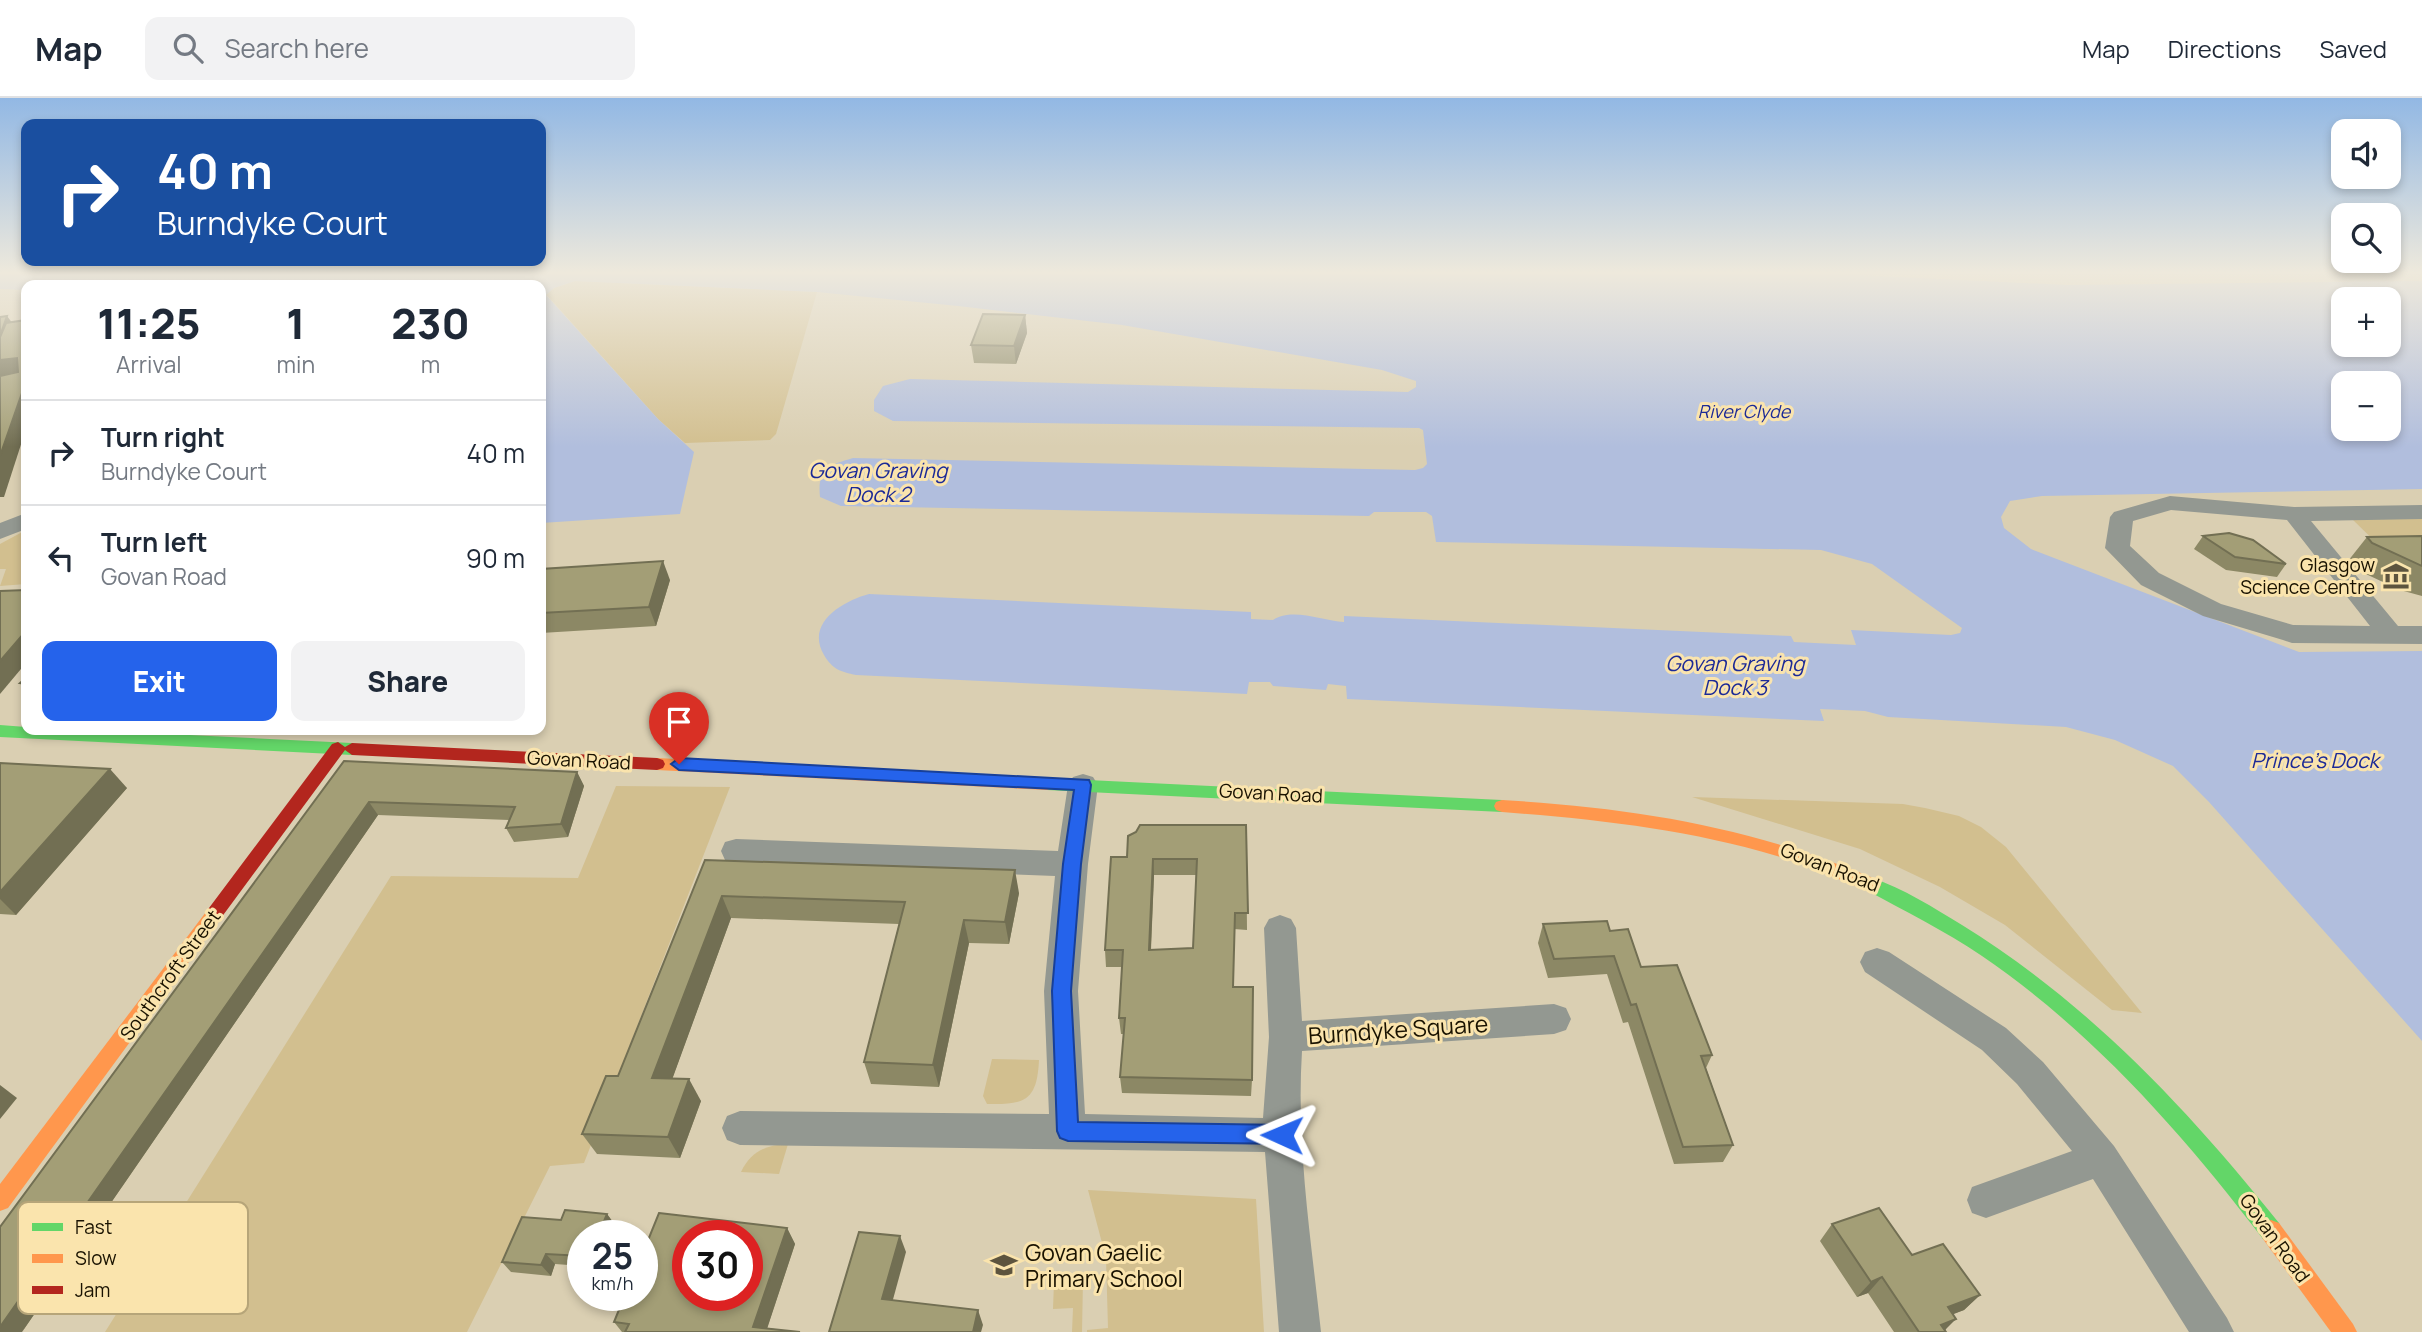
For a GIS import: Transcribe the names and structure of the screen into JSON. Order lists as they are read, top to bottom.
{
  "streets": {
    "street": ["Govan Road", "Southcroft Street", "Burndyke Square"]
  },
  "crossings": [
    ["Govan Road", "Southcroft Street"]
  ],
  "water": [
    "River Clyde",
    "Govan Graving Dock 2",
    "Govan Graving Dock 3",
    "Prince's Dock"
  ],
  "places": {
    "museum": ["Glasgow Science Centre"],
    "school or university": ["Govan Gaelic Primary School"]
  },
  "legend": ["Fast", "Slow", "Jam"],
  "page": {
    "header": "Map",
    "search": "Search here",
    "nav": ["Map", "Directions", "Saved"],
    "map_buttons": ["+", "−"],
    "turn": ["40 m", "Burndyke Court"],
    "eta": [
      "11:25",
      "Arrival",
      "1",
      "min",
      "230",
      "m"
    ],
    "list": [
      {
        "name": "Turn right",
        "note": "Burndyke Court",
        "value": "40 m"
      },
      {
        "name": "Turn left",
        "note": "Govan Road",
        "value": "90 m"
      }
    ],
    "buttons": ["Exit", "Share"],
    "speed": "25 km/h",
    "limit": "30"
  }
}
